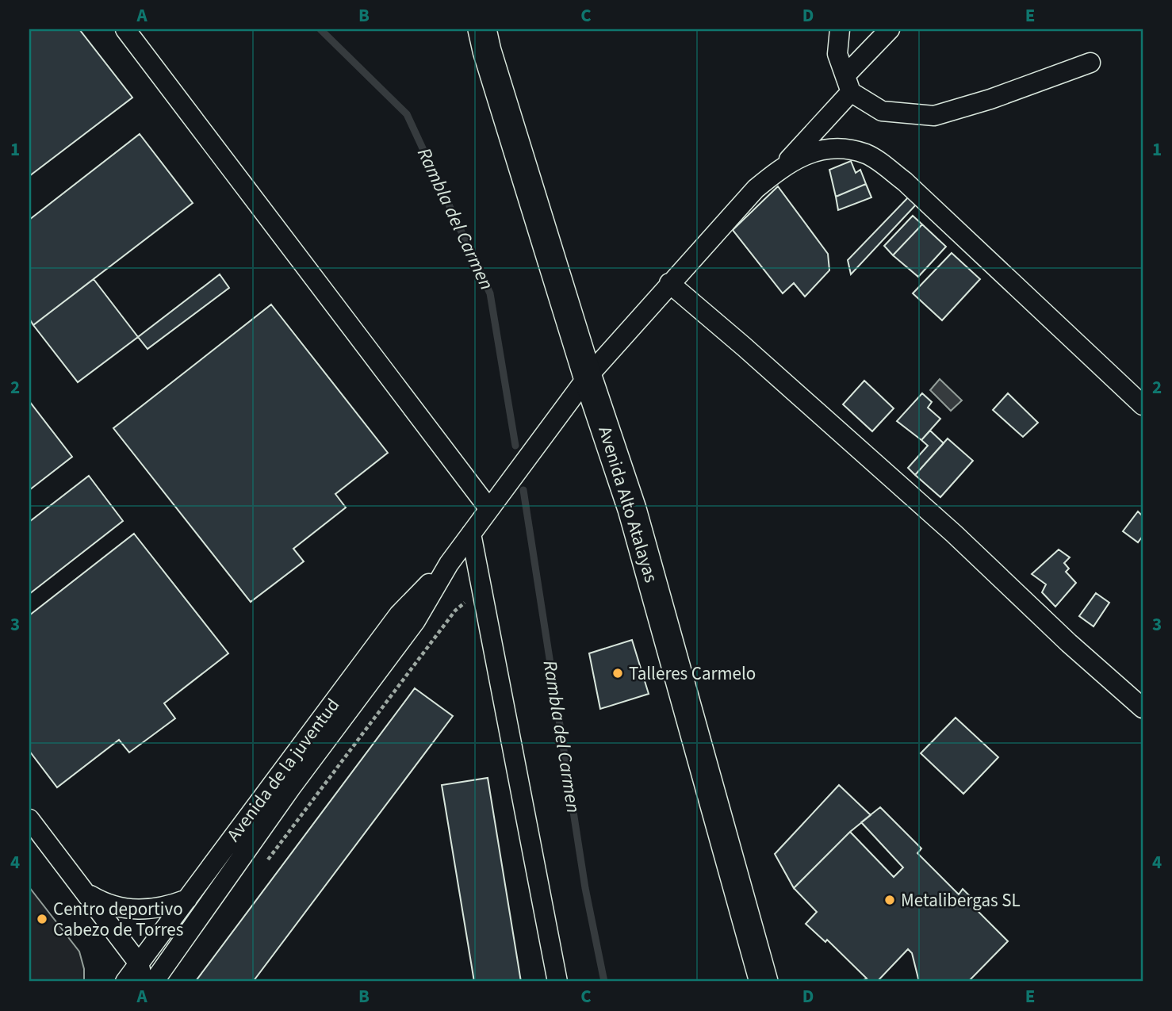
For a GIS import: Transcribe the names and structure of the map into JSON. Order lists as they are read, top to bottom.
{
  "streets": {
    "main road": ["Avenida Alto Atalayas"],
    "street": ["Avenida de la juventud"]
  },
  "crossings": [
    ["Avenida Alto Atalayas", "Avenida de la juventud"]
  ],
  "water": ["Rambla del Carmen"],
  "places": ["Talleres Carmelo", "Metalibergas SL", "Centro deportivo Cabezo de Torres"],
  "grid": {
    "columns": [
      "A",
      "B",
      "C",
      "D",
      "E"
    ],
    "rows": [
      "1",
      "2",
      "3",
      "4"
    ]
  }
}
